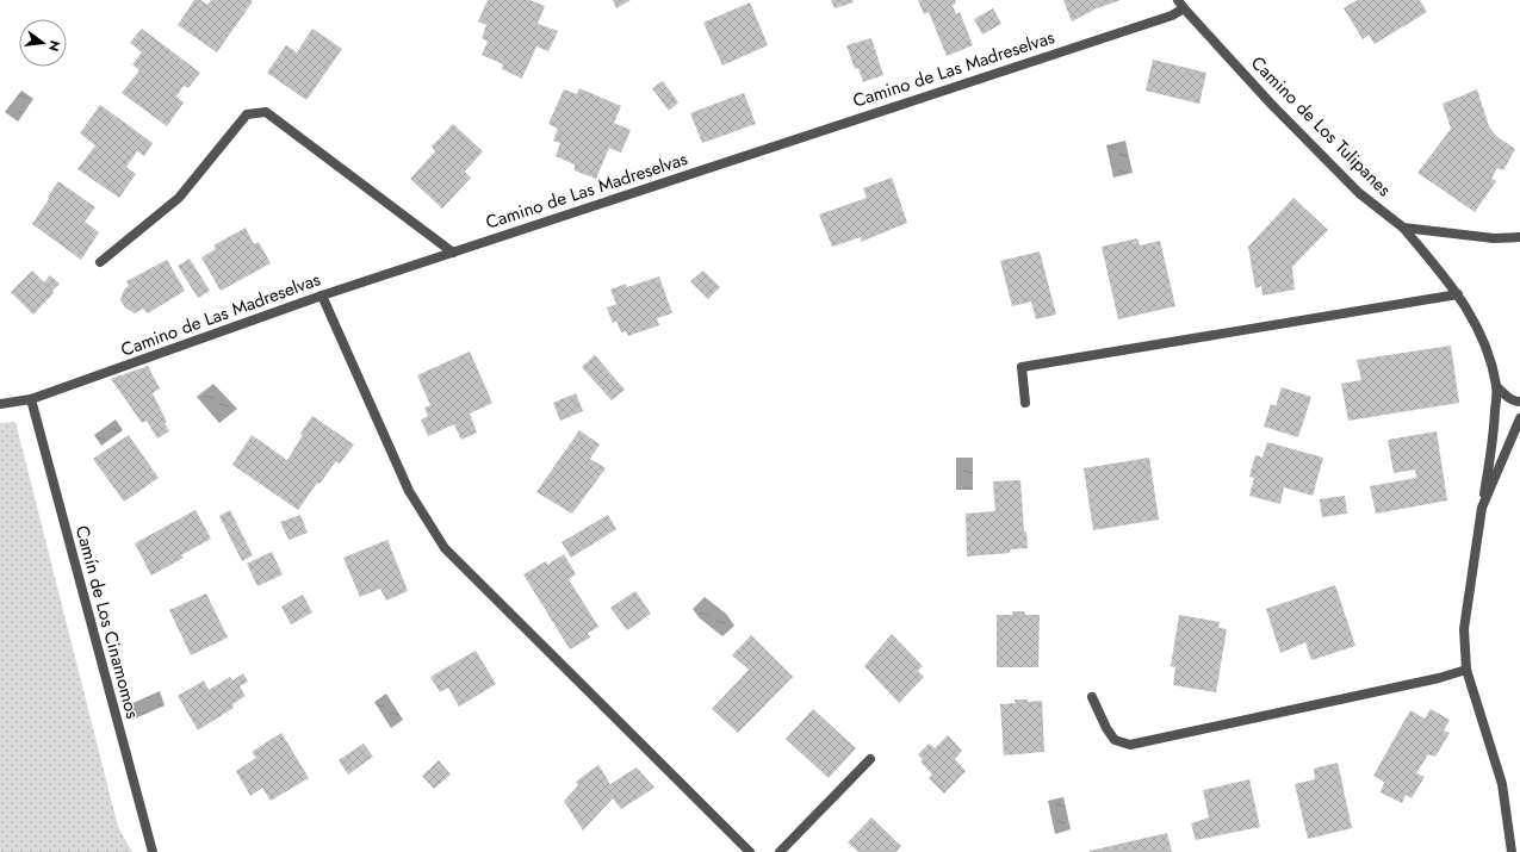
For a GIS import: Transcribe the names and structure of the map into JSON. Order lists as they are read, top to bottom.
{
  "streets": {
    "street": ["Camino de Las Madreselvas", "Camino de Los Tulipanes", "Camín de Los Cinamomos"]
  },
  "crossings": [
    ["Camino de Las Madreselvas", "Camino de Los Tulipanes"],
    ["Camino de Las Madreselvas", "Camín de Los Cinamomos"]
  ],
  "north": "right"
}
